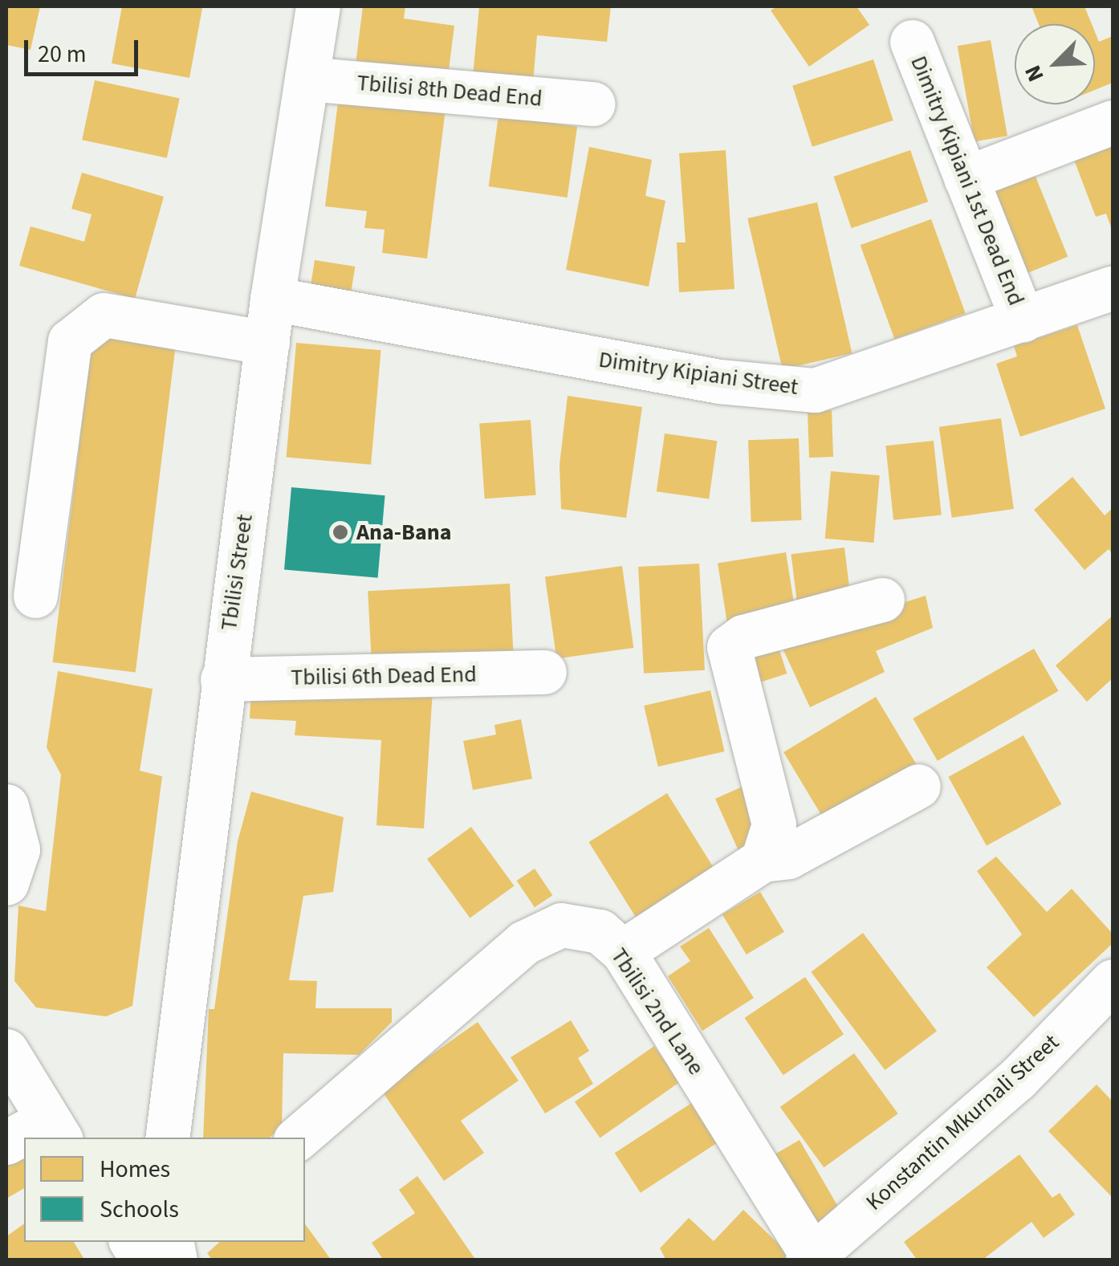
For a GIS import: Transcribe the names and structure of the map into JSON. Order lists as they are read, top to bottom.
{
  "streets": {
    "street": [
      "Tbilisi 8th Dead End",
      "Dimitry Kipiani 1st Dead End",
      "Dimitry Kipiani Street",
      "Tbilisi Street",
      "Tbilisi 6th Dead End",
      "Tbilisi 2nd Lane",
      "Konstantin Mkurnali Street"
    ]
  },
  "crossings": [
    ["Tbilisi 8th Dead End", "Tbilisi Street"],
    ["Dimitry Kipiani 1st Dead End", "Dimitry Kipiani Street"],
    ["Dimitry Kipiani Street", "Tbilisi Street"],
    ["Tbilisi Street", "Tbilisi 6th Dead End"],
    ["Tbilisi 2nd Lane", "Konstantin Mkurnali Street"]
  ],
  "places": ["Ana-Bana"],
  "legend": ["Homes", "Schools"],
  "scale_bar": "20 m",
  "north": "bottom left"
}
